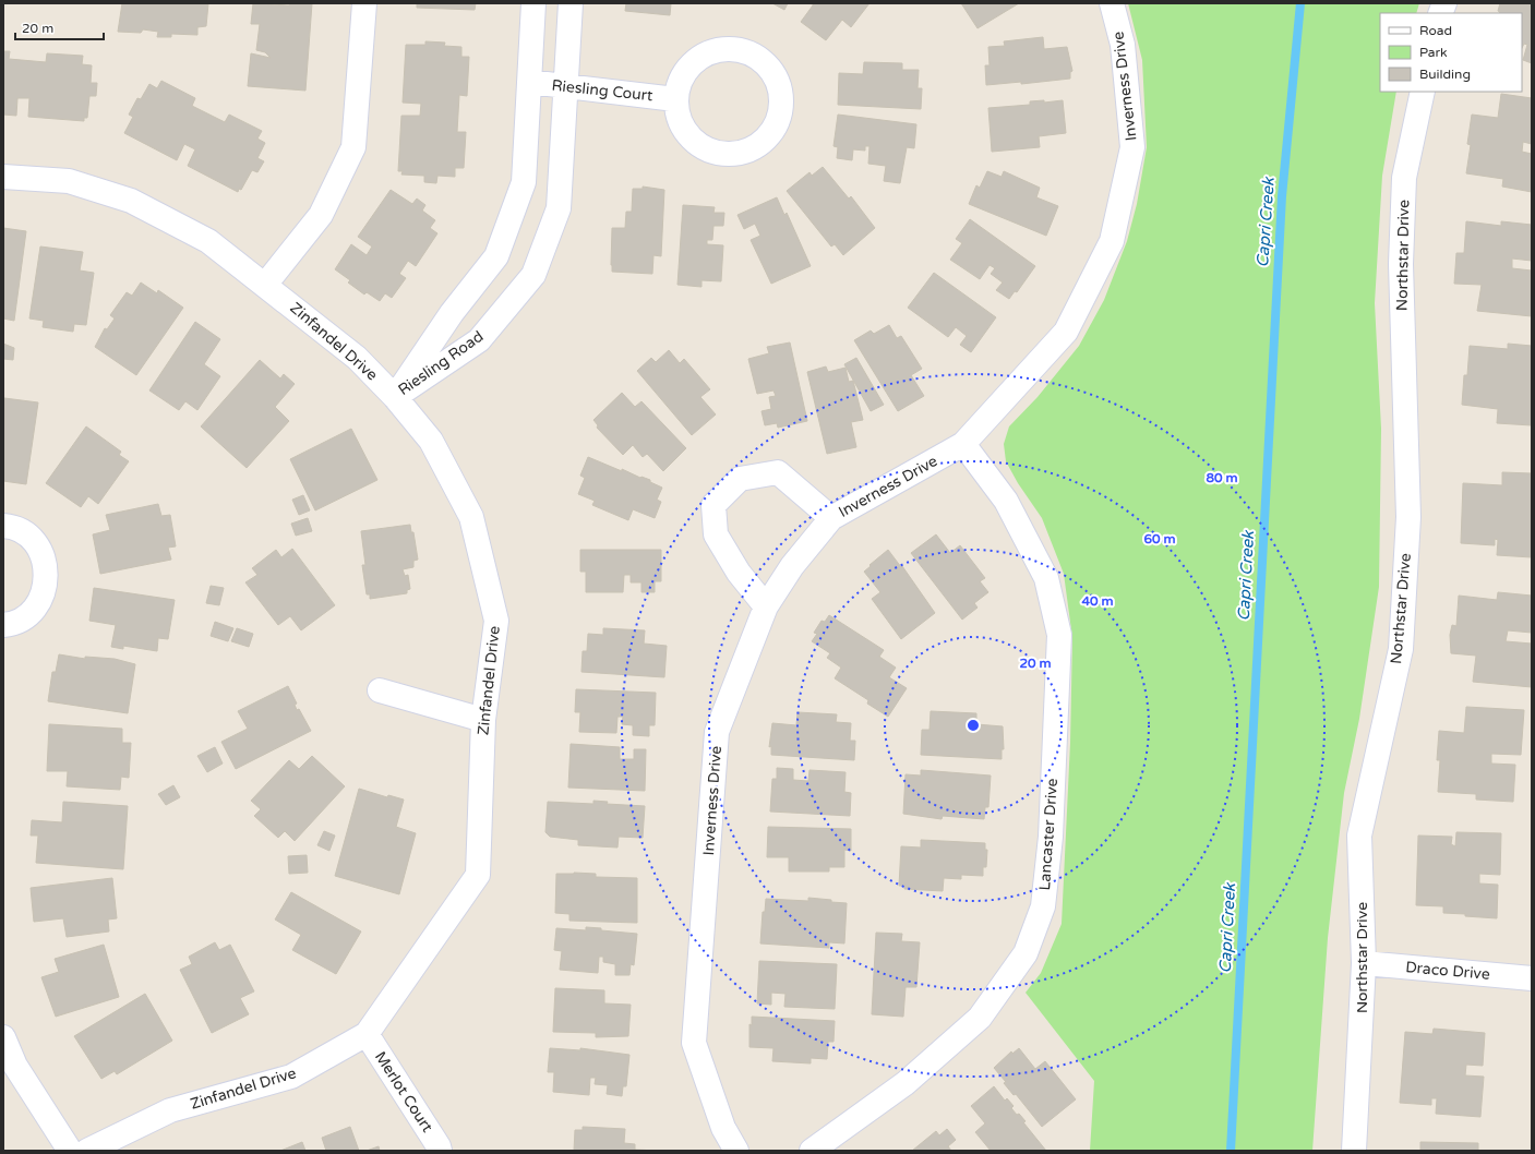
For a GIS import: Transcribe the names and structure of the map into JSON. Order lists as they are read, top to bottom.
{
  "streets": {
    "street": [
      "Inverness Drive",
      "Riesling Court",
      "Northstar Drive",
      "Zinfandel Drive",
      "Riesling Road",
      "Lancaster Drive",
      "Draco Drive",
      "Merlot Court"
    ]
  },
  "crossings": [
    ["Inverness Drive", "Lancaster Drive"],
    ["Riesling Court", "Riesling Road"],
    ["Northstar Drive", "Draco Drive"],
    ["Zinfandel Drive", "Riesling Road"],
    ["Zinfandel Drive", "Merlot Court"]
  ],
  "water": ["Capri Creek"],
  "legend": ["Road", "Park", "Building"],
  "scale_bar": "20 m",
  "rings": [
    "80 m",
    "60 m",
    "40 m",
    "20 m"
  ]
}
